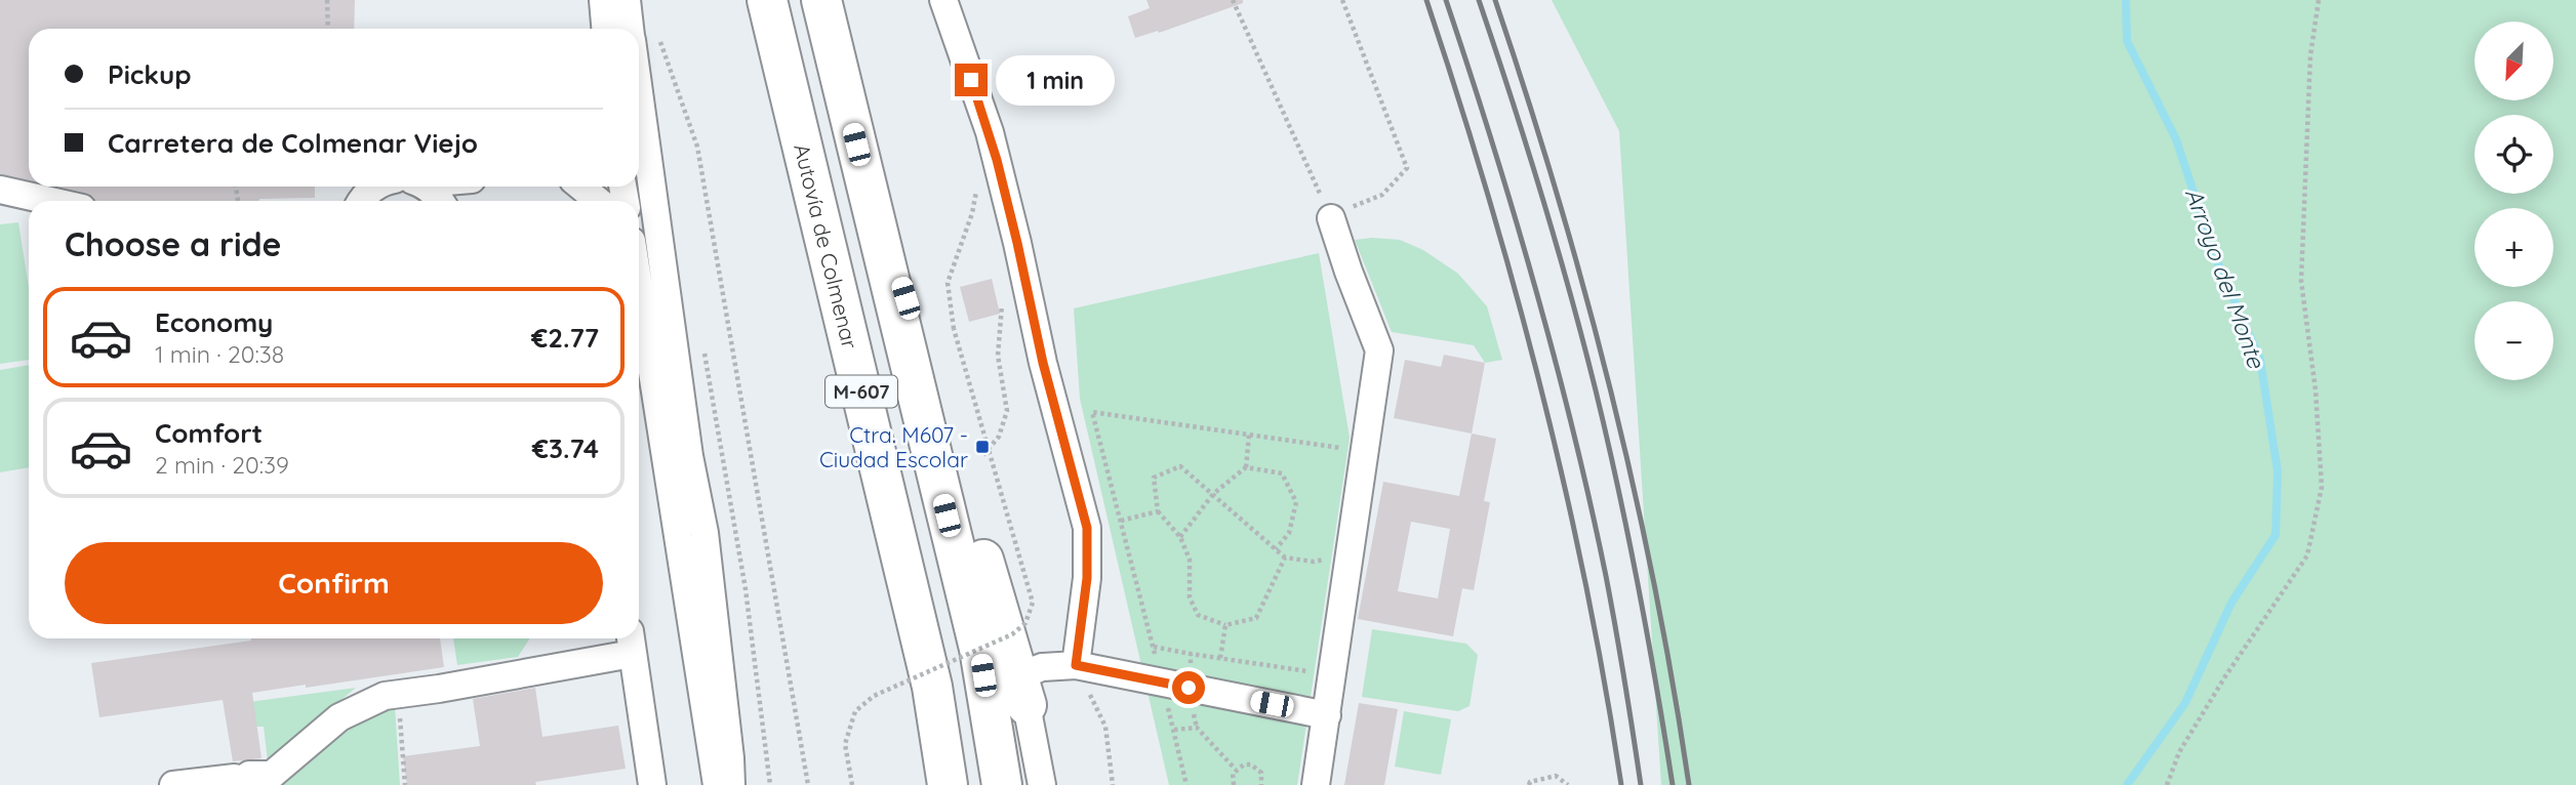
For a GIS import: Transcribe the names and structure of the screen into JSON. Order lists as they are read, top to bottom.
{
  "streets": {
    "highway": ["Autovía de Colmenar", "M-607"]
  },
  "water": ["Arroyo del Monte"],
  "places": {
    "transit": ["Ctra. M607 - Ciudad Escolar"]
  },
  "north": "bottom left",
  "page": {
    "map_buttons": ["+", "−"],
    "banner": ["Pickup", "Carretera de Colmenar Viejo"],
    "bubble": "1 min",
    "heading": "Choose a ride",
    "list": [
      {
        "name": "Economy",
        "note": "1 min · 20:38",
        "value": "€2.77"
      },
      {
        "name": "Comfort",
        "note": "2 min · 20:39",
        "value": "€3.74"
      }
    ],
    "buttons": "Confirm"
  }
}
